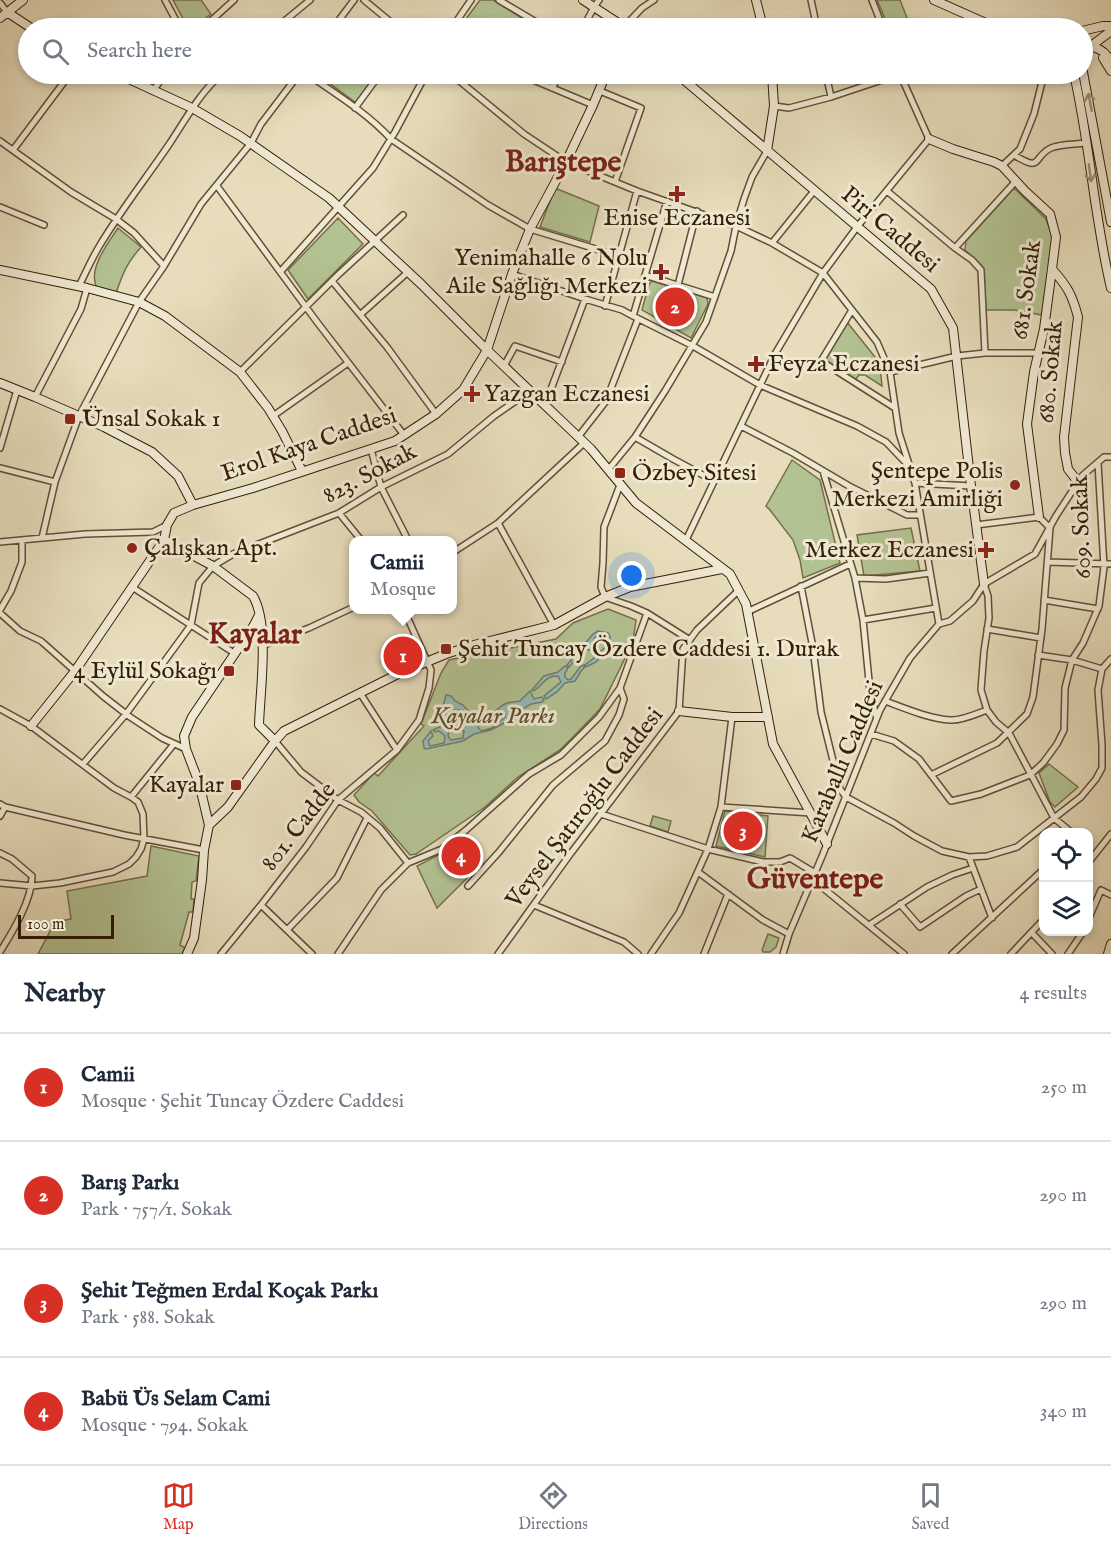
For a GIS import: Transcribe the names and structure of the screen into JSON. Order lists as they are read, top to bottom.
{
  "streets": {
    "street": [
      "Piri Caddesi",
      "681. Sokak",
      "680. Sokak",
      "Erol Kaya Caddesi",
      "823. Sokak",
      "609. Sokak",
      "Karaballı Caddesi",
      "Veysel Şatıroğlu Caddesi",
      "801. Cadde"
    ]
  },
  "crossings": [
    ["Piri Caddesi", "Karaballı Caddesi"],
    ["681. Sokak", "680. Sokak"],
    ["680. Sokak", "Karaballı Caddesi"],
    ["609. Sokak", "Karaballı Caddesi"]
  ],
  "districts": ["Barıştepe", "Kayalar", "Güventepe"],
  "parks": ["Kayalar Parkı"],
  "places": {
    "health": [
      "Enise Eczanesi",
      "Yenimahalle 6 Nolu Aile Sağlığı Merkezi",
      "Feyza Eczanesi",
      "Yazgan Eczanesi",
      "Merkez Eczanesi"
    ],
    "transit": [
      "Ünsal Sokak 1",
      "Özbey Sitesi",
      "Şehit Tuncay Özdere Caddesi 1. Durak",
      "4 Eylül Sokağı",
      "Kayalar"
    ],
    "other": ["Şentepe Polis Merkezi Amirliği", "Çalışkan Apt."]
  },
  "scale_bar": "100 m",
  "page": {
    "search": "Search here",
    "pins": [
      "2",
      "1",
      "3",
      "4"
    ],
    "popup": ["Camii", "Mosque"],
    "scale": "100 m",
    "heading": ["Nearby", "4 results"],
    "list": [
      {
        "mark": "1",
        "name": "Camii",
        "note": "Mosque · Şehit Tuncay Özdere Caddesi",
        "value": "250 m"
      },
      {
        "mark": "2",
        "name": "Barış Parkı",
        "note": "Park · 757/1. Sokak",
        "value": "290 m"
      },
      {
        "mark": "3",
        "name": "Şehit Teğmen Erdal Koçak Parkı",
        "note": "Park · 588. Sokak",
        "value": "290 m"
      },
      {
        "mark": "4",
        "name": "Babü Üs Selam Cami",
        "note": "Mosque · 794. Sokak",
        "value": "340 m"
      }
    ],
    "nav": ["Map", "Directions", "Saved"]
  }
}
